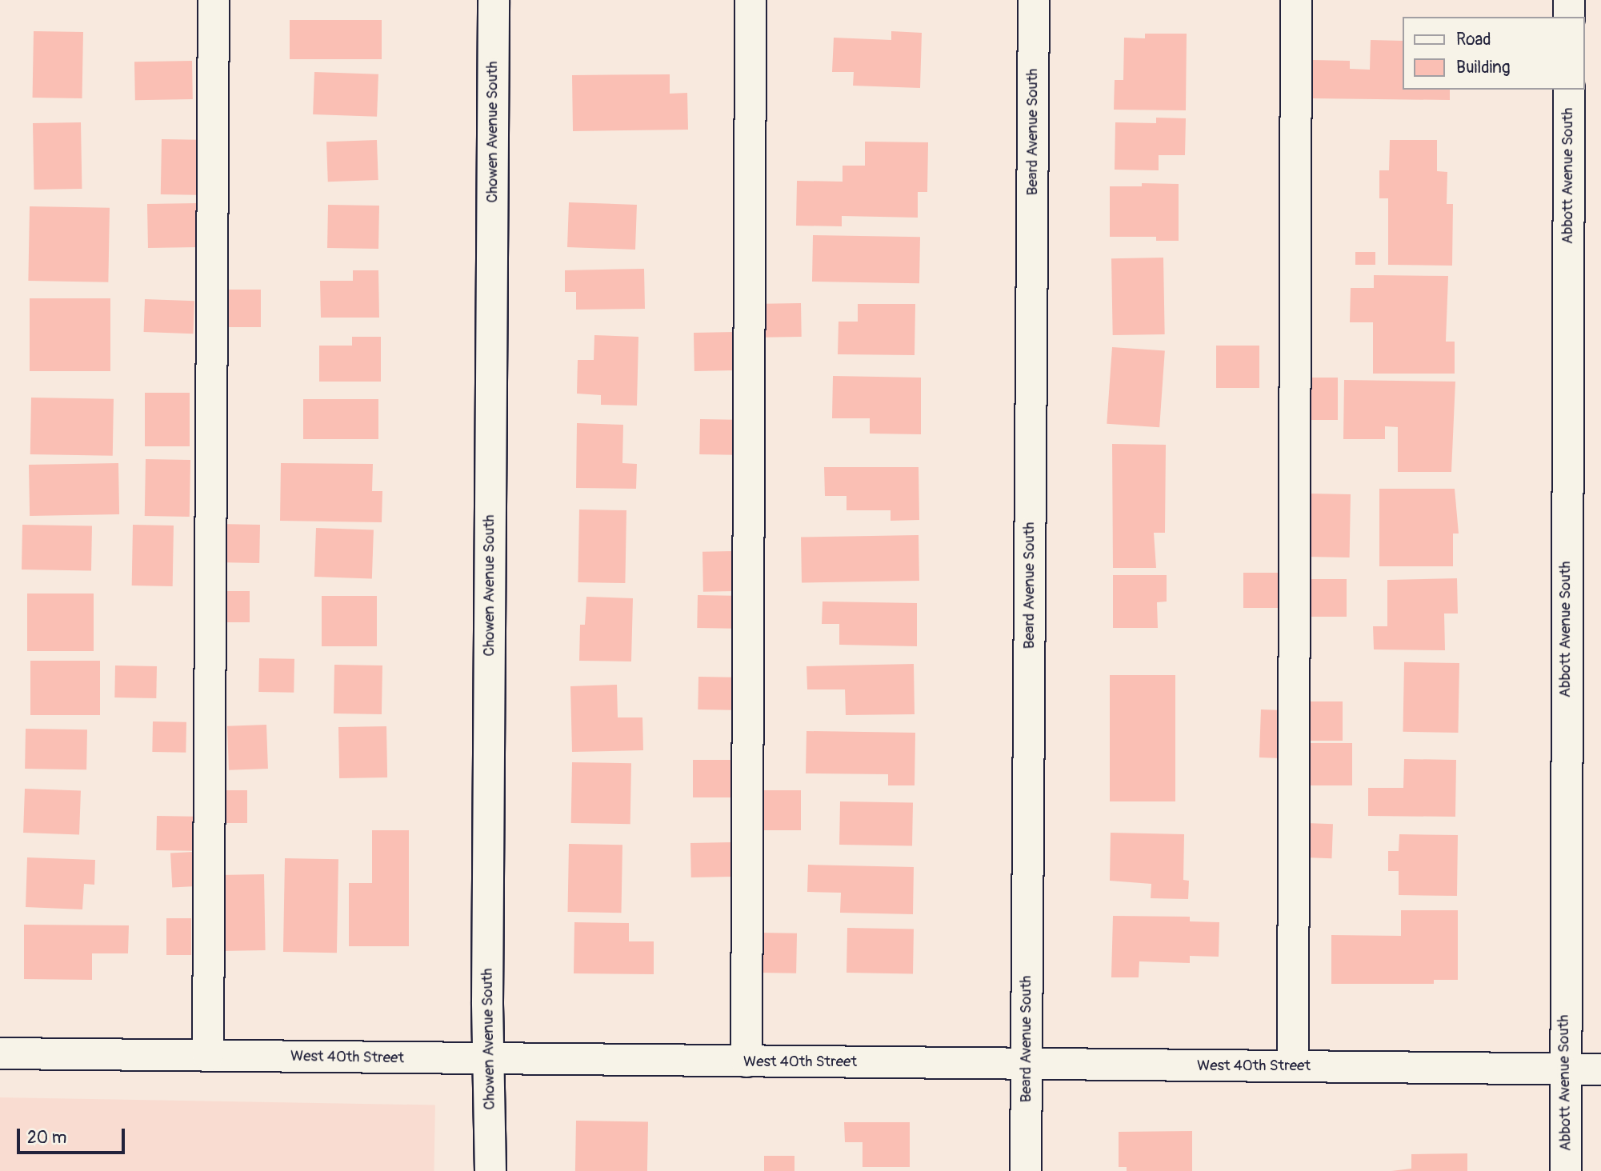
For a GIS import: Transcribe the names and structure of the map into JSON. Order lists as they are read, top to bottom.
{
  "streets": {
    "street": [
      "Chowen Avenue South",
      "Beard Avenue South",
      "Abbott Avenue South",
      "West 40th Street"
    ]
  },
  "crossings": [
    ["Chowen Avenue South", "West 40th Street"],
    ["Beard Avenue South", "West 40th Street"],
    ["Abbott Avenue South", "West 40th Street"]
  ],
  "legend": ["Road", "Building"],
  "scale_bar": "20 m"
}
